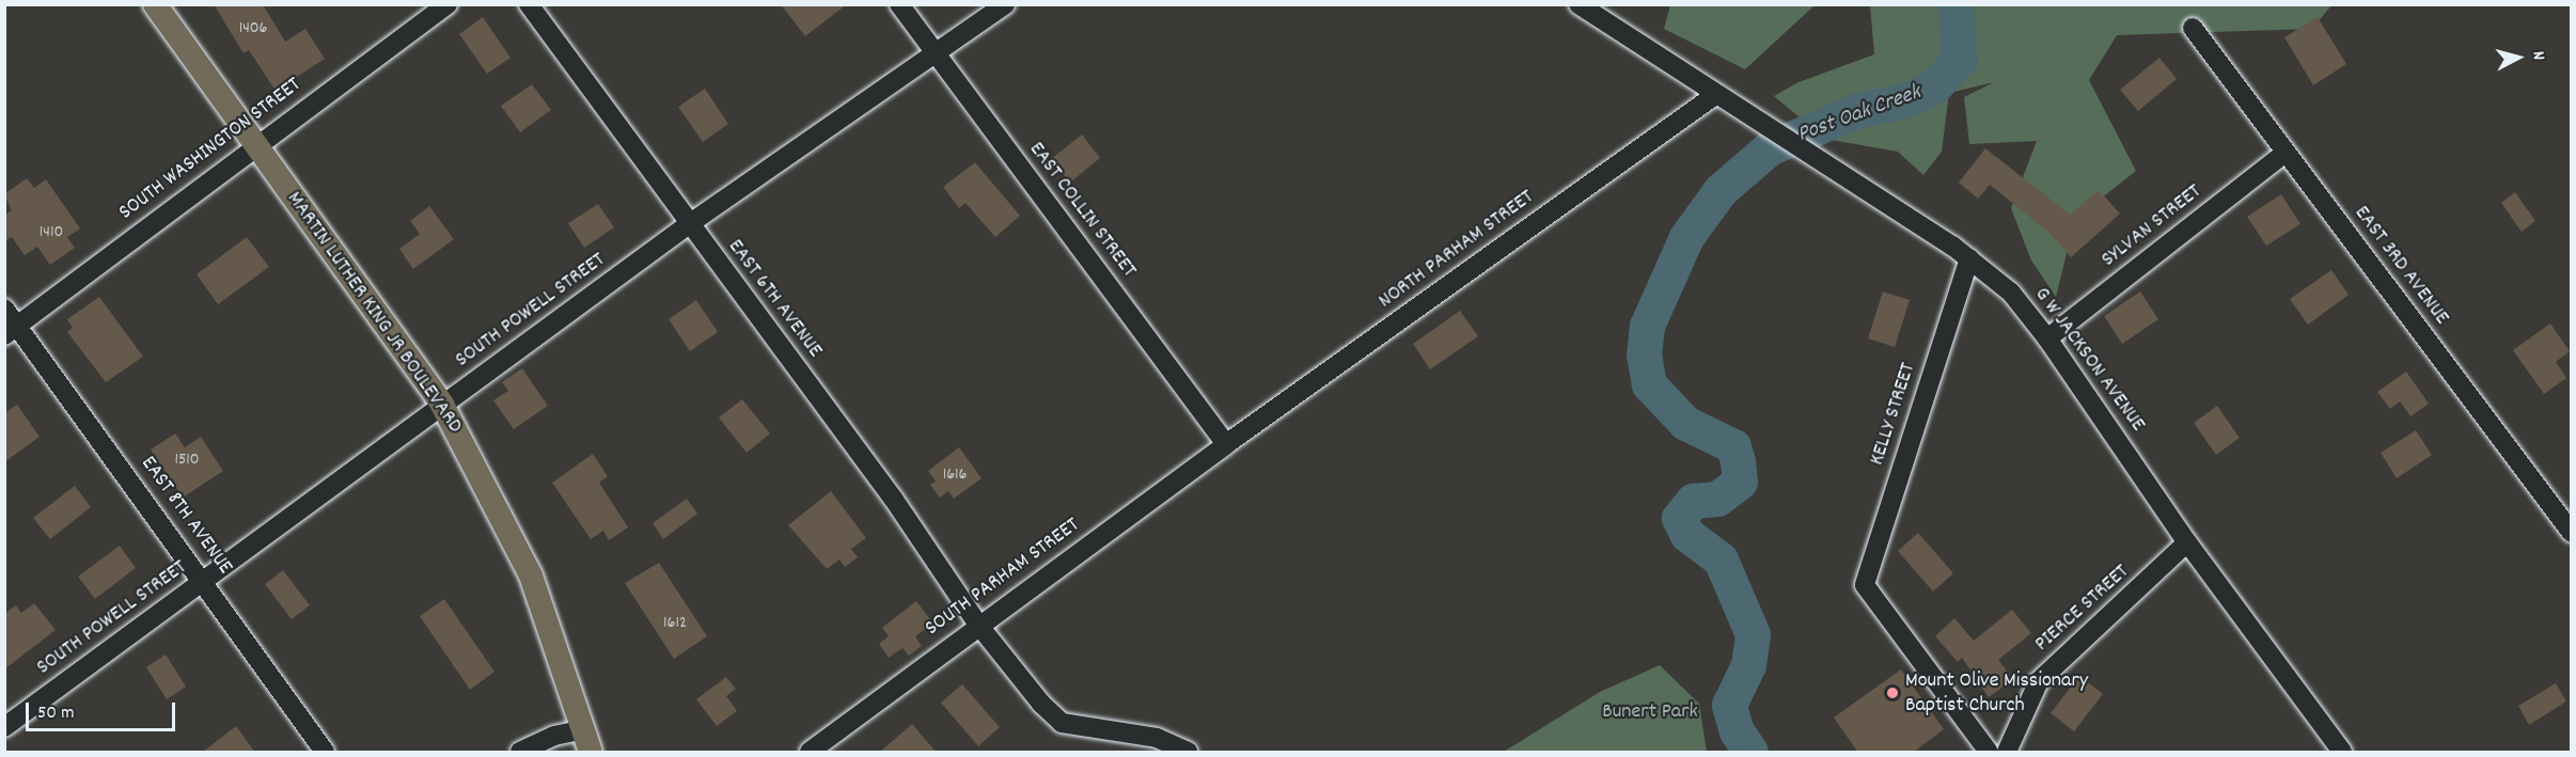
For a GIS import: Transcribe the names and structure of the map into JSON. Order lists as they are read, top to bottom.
{
  "streets": {
    "main road": ["MARTIN LUTHER KING JR BOULEVARD"],
    "street": [
      "SOUTH WASHINGTON STREET",
      "EAST COLLIN STREET",
      "SYLVAN STREET",
      "NORTH PARHAM STREET",
      "EAST 3RD AVENUE",
      "EAST 6TH AVENUE",
      "SOUTH POWELL STREET",
      "G W JACKSON AVENUE",
      "KELLY STREET",
      "EAST 8TH AVENUE",
      "SOUTH PARHAM STREET",
      "PIERCE STREET"
    ]
  },
  "crossings": [
    ["SOUTH WASHINGTON STREET", "MARTIN LUTHER KING JR BOULEVARD"],
    ["SOUTH WASHINGTON STREET", "EAST 8TH AVENUE"],
    ["EAST COLLIN STREET", "NORTH PARHAM STREET"],
    ["EAST COLLIN STREET", "SOUTH POWELL STREET"],
    ["EAST COLLIN STREET", "SOUTH PARHAM STREET"],
    ["SYLVAN STREET", "EAST 3RD AVENUE"],
    ["SYLVAN STREET", "G W JACKSON AVENUE"],
    ["NORTH PARHAM STREET", "G W JACKSON AVENUE"],
    ["NORTH PARHAM STREET", "SOUTH PARHAM STREET"],
    ["EAST 6TH AVENUE", "SOUTH POWELL STREET"],
    ["EAST 6TH AVENUE", "SOUTH PARHAM STREET"],
    ["SOUTH POWELL STREET", "MARTIN LUTHER KING JR BOULEVARD"],
    ["SOUTH POWELL STREET", "EAST 8TH AVENUE"],
    ["G W JACKSON AVENUE", "KELLY STREET"],
    ["G W JACKSON AVENUE", "PIERCE STREET"]
  ],
  "water": ["Post Oak Creek"],
  "parks": ["Bunert Park"],
  "places": ["Mount Olive Missionary Baptist Church"],
  "house_numbers": [
    "1406",
    "1410",
    "1510",
    "1616",
    "1612"
  ],
  "scale_bar": "50 m",
  "north": "right"
}
